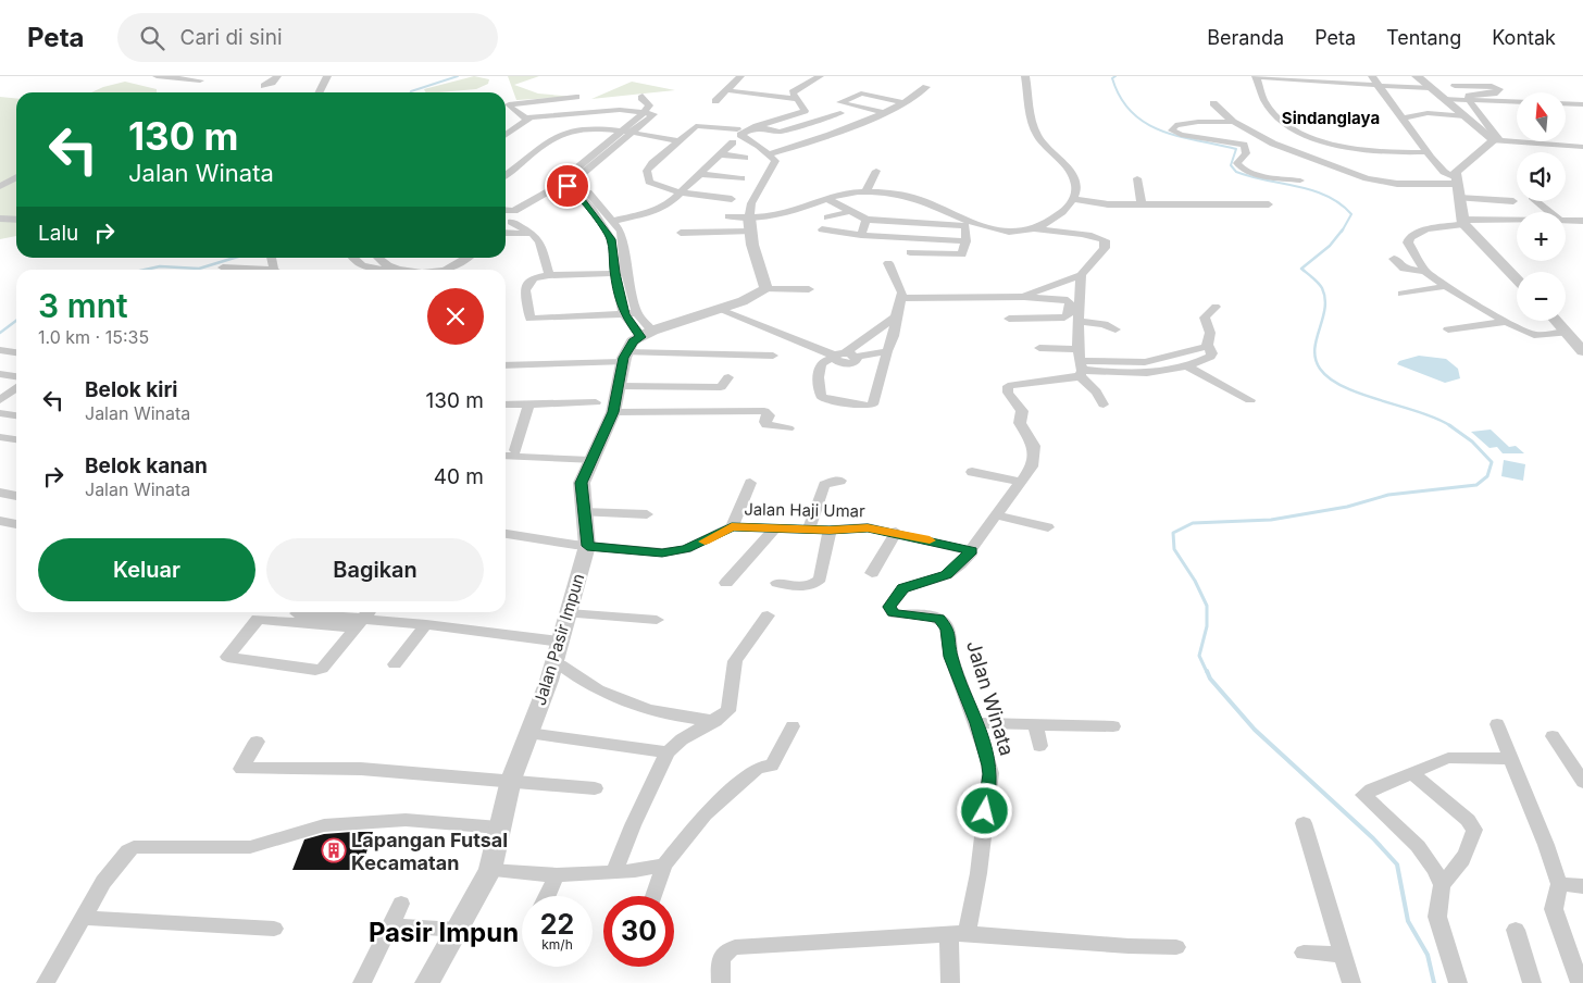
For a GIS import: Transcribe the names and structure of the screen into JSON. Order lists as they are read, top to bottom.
{
  "streets": {
    "street": ["Jalan Haji Umar", "Jalan Pasir Impun", "Jalan Winata"]
  },
  "crossings": [
    ["Jalan Haji Umar", "Jalan Pasir Impun"],
    ["Jalan Haji Umar", "Jalan Winata"]
  ],
  "districts": ["Sindanglaya", "Pasir Impun"],
  "places": {
    "building": ["Lapangan Futsal Kecamatan"]
  },
  "north": "top",
  "page": {
    "header": "Peta",
    "search": "Cari di sini",
    "nav": [
      "Beranda",
      "Peta",
      "Tentang",
      "Kontak"
    ],
    "map_buttons": ["+", "−"],
    "turn": ["130 m", "Jalan Winata"],
    "then": "Lalu",
    "heading": ["3 mnt", "1.0 km · 15:35"],
    "list": [
      {
        "name": "Belok kiri",
        "note": "Jalan Winata",
        "value": "130 m"
      },
      {
        "name": "Belok kanan",
        "note": "Jalan Winata",
        "value": "40 m"
      }
    ],
    "buttons": ["Keluar", "Bagikan"],
    "speed": "22 km/h",
    "limit": "30"
  }
}
